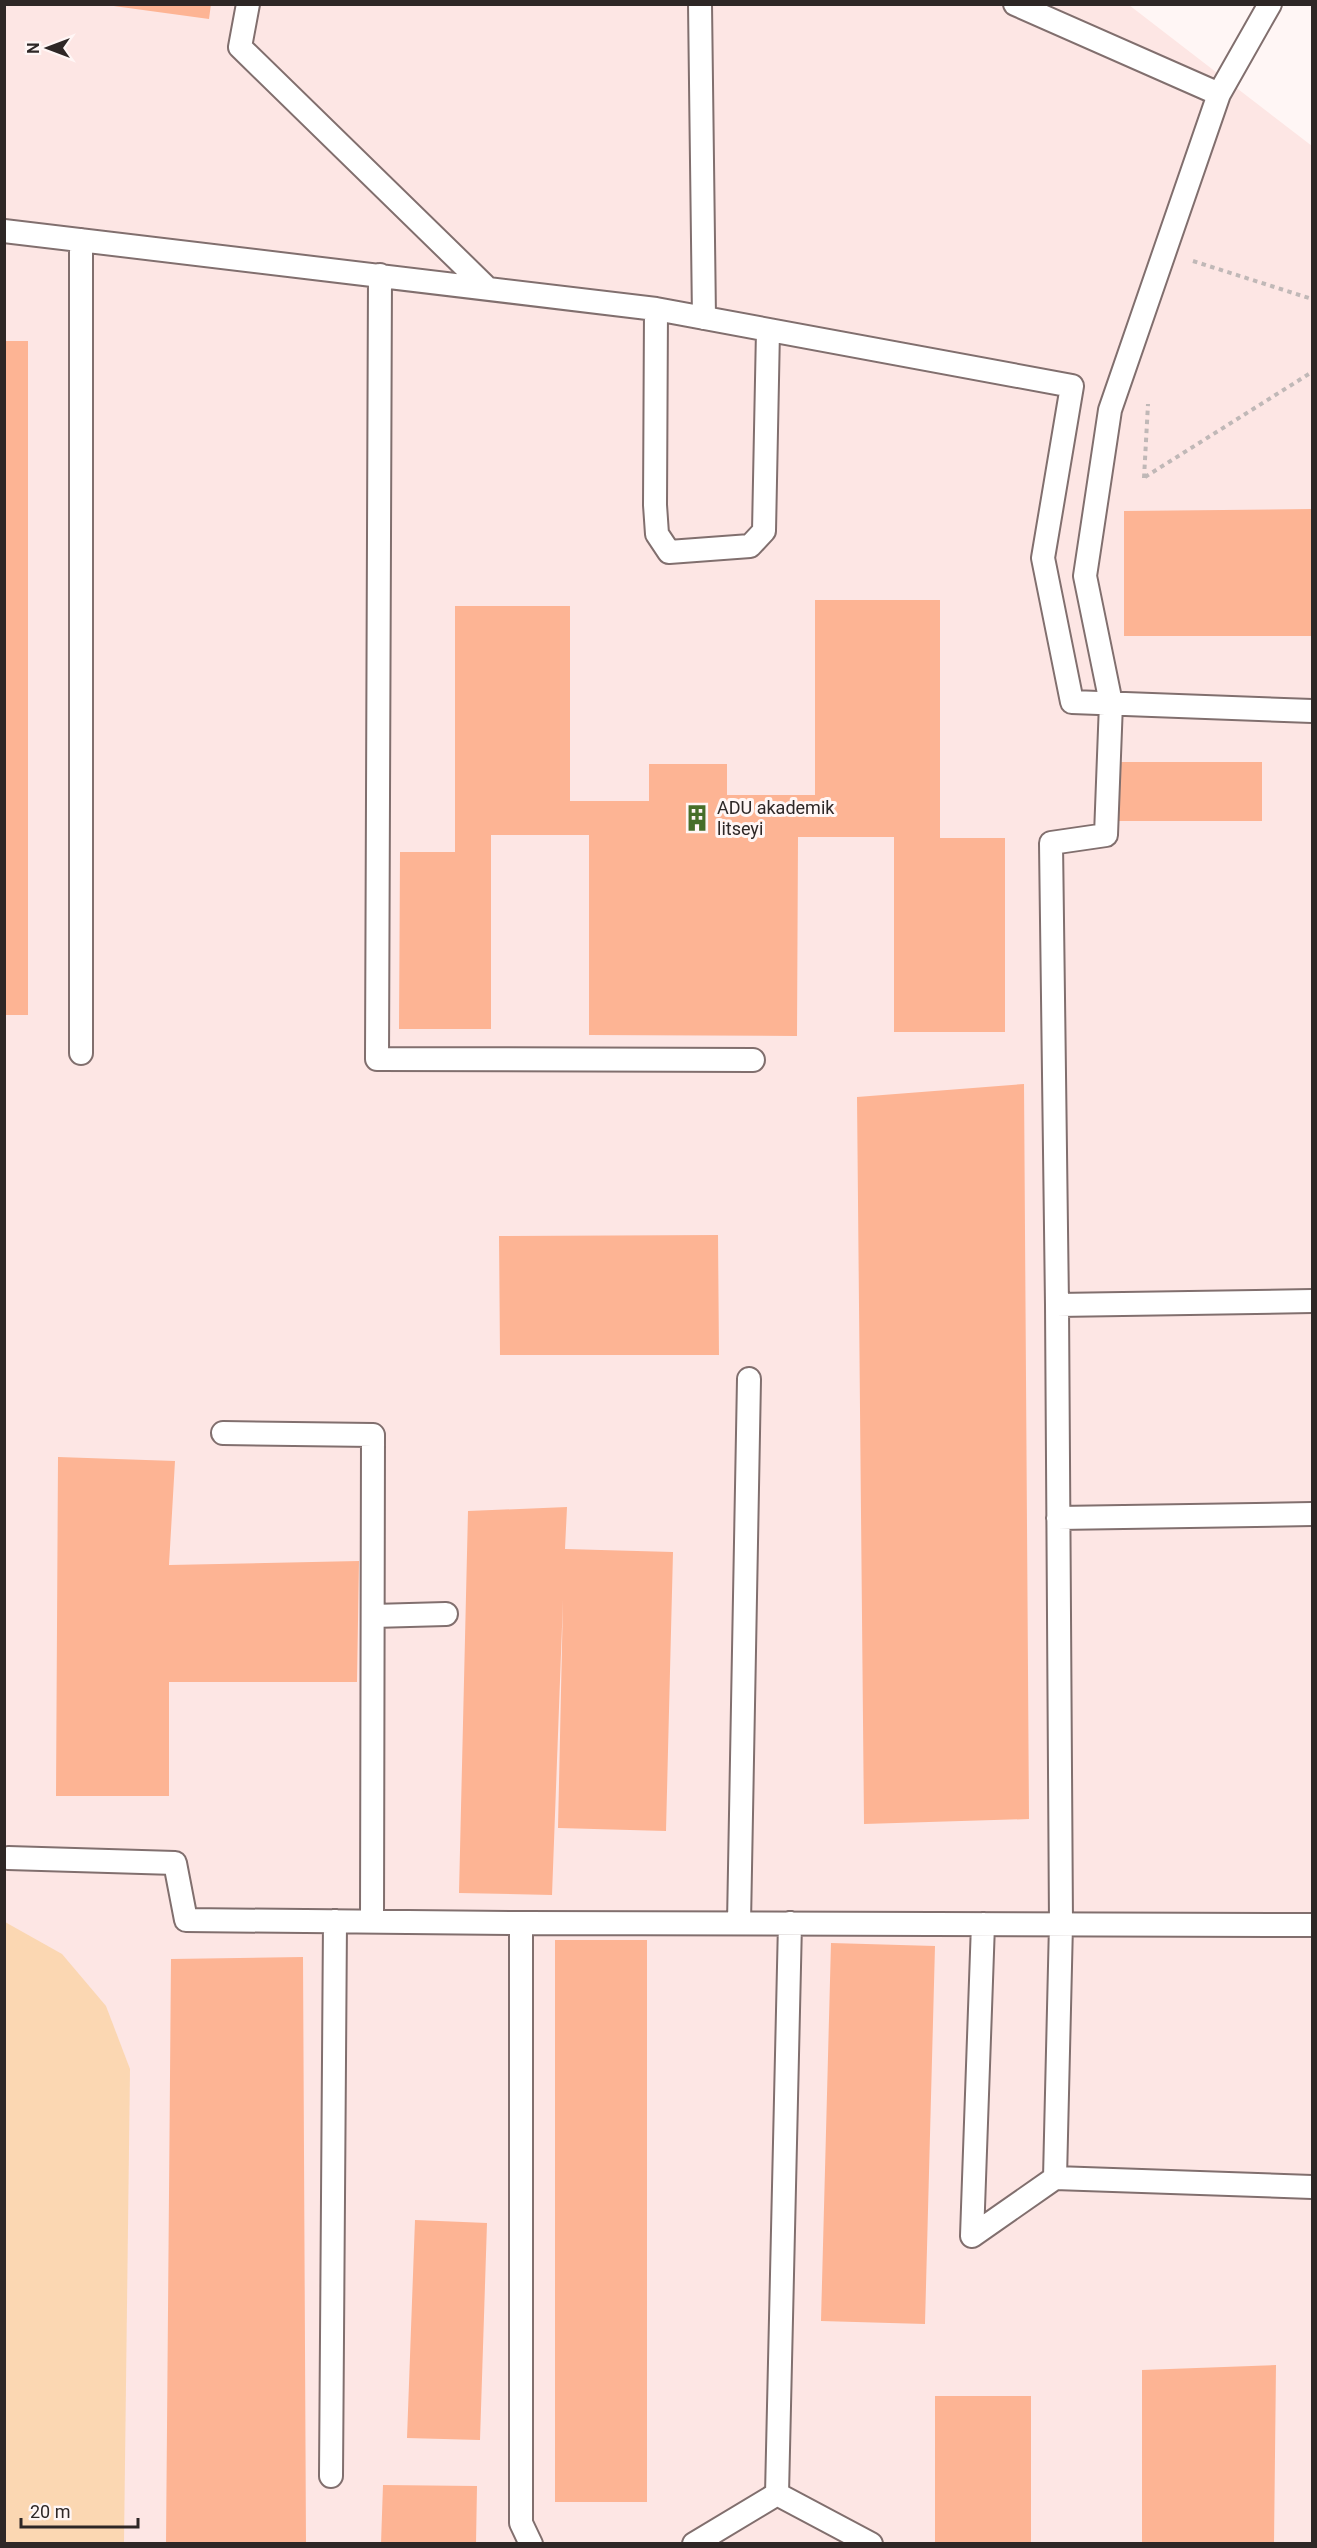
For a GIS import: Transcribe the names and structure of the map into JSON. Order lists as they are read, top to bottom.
{
  "places": {
    "building": ["ADU akademik litseyi"]
  },
  "scale_bar": "20 m",
  "north": "left"
}
